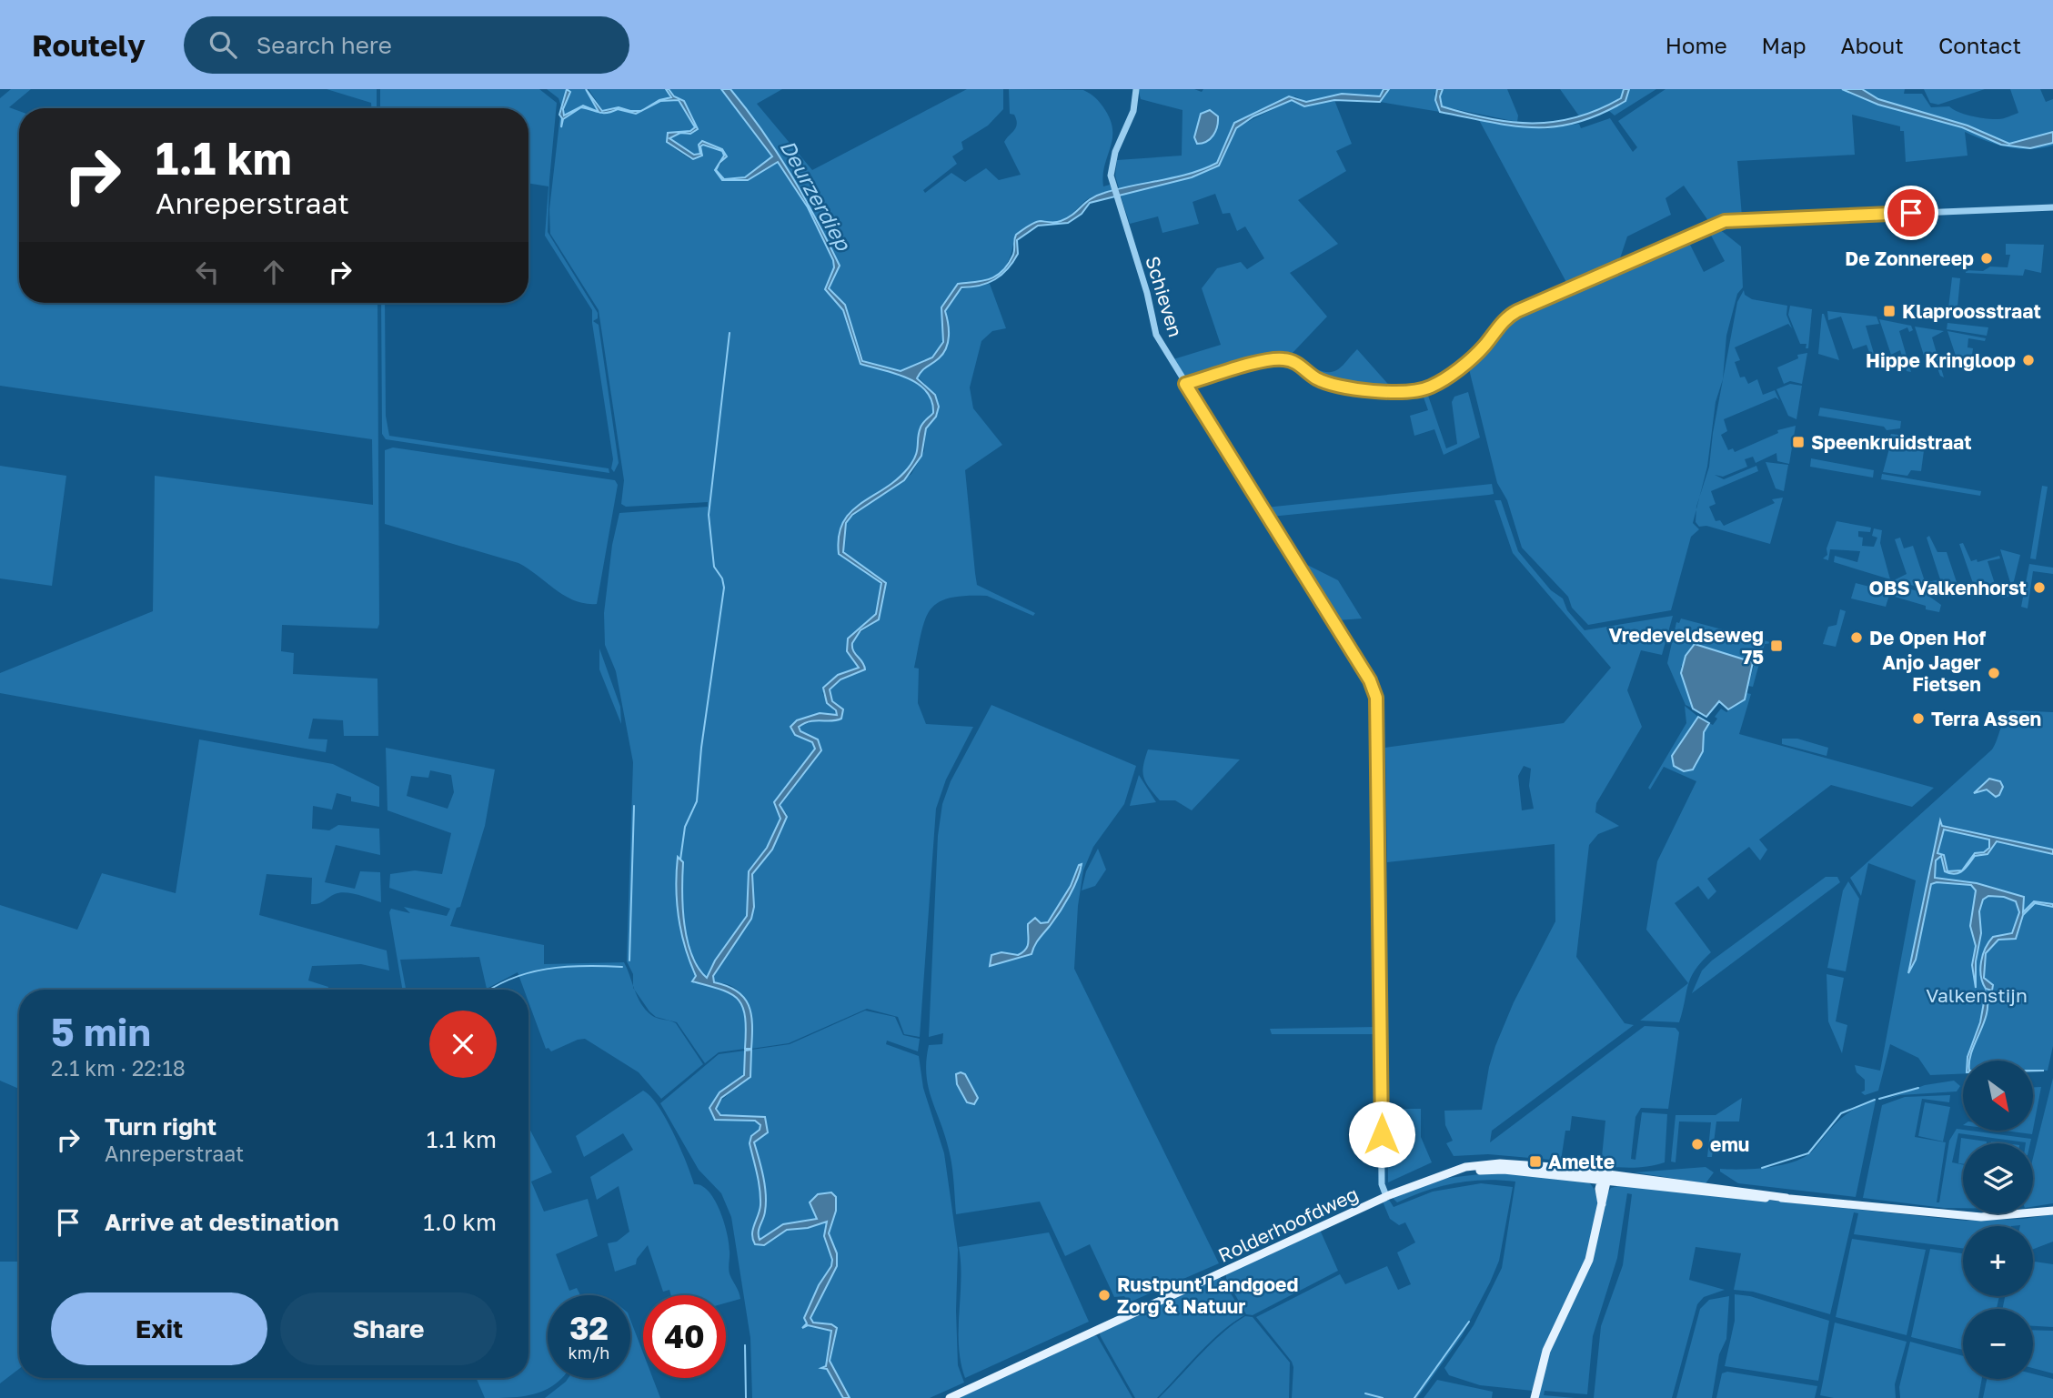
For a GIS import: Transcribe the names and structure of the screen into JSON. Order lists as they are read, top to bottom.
{
  "streets": {
    "main road": ["Rolderhoofdweg"],
    "street": ["Schieven"]
  },
  "crossings": [
    ["Schieven", "Rolderhoofdweg"]
  ],
  "water": ["Deurzerdiep"],
  "parks": ["Valkenstijn"],
  "places": {
    "other": [
      "De Zonnereep",
      "Hippe Kringloop",
      "OBS Valkenhorst",
      "De Open Hof",
      "Anjo Jager Fietsen",
      "Terra Assen",
      "emu",
      "Rustpunt Landgoed Zorg & Natuur"
    ],
    "transit": [
      "Klaproosstraat",
      "Speenkruidstraat",
      "Vredeveldseweg 75",
      "Amelte"
    ]
  },
  "north": "bottom right",
  "page": {
    "header": "Routely",
    "search": "Search here",
    "nav": [
      "Home",
      "Map",
      "About",
      "Contact"
    ],
    "turn": ["1.1 km", "Anreperstraat"],
    "heading": ["5 min", "2.1 km · 22:18"],
    "map_buttons": ["+", "−"],
    "list": [
      {
        "name": "Turn right",
        "note": "Anreperstraat",
        "value": "1.1 km"
      },
      {
        "name": "Arrive at destination",
        "value": "1.0 km"
      }
    ],
    "buttons": ["Exit", "Share"],
    "speed": "32 km/h",
    "limit": "40"
  }
}
